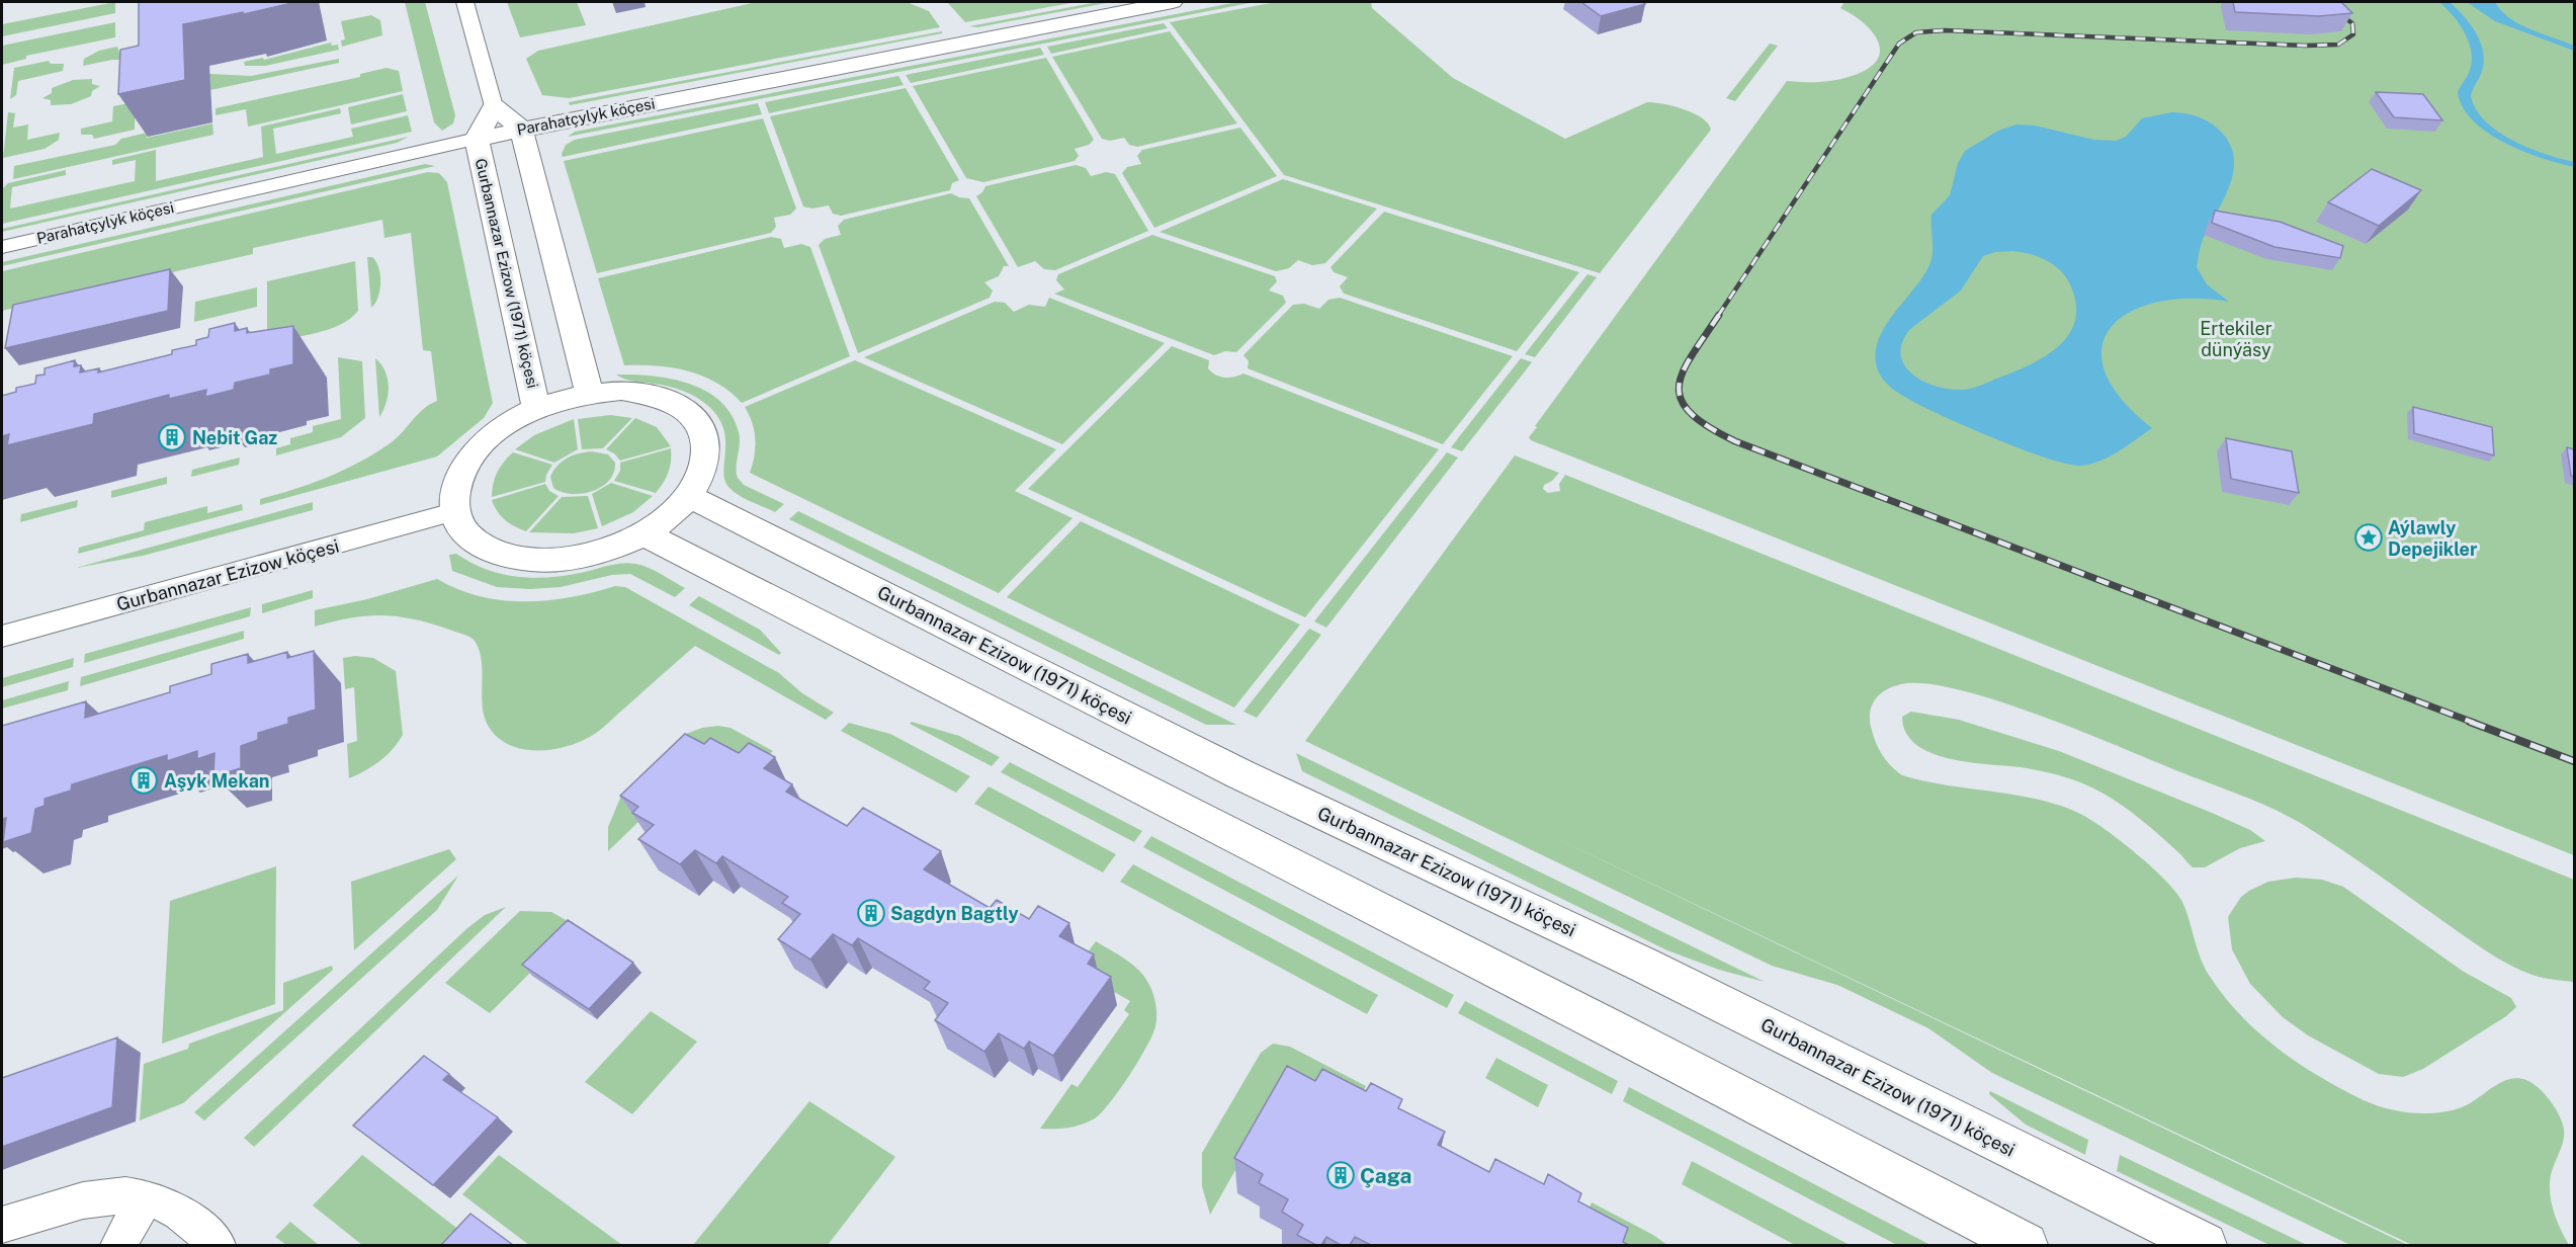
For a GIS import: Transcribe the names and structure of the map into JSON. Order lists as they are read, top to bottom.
{
  "streets": {
    "street": ["Parahatçylyk köçesi", "Gurbannazar Ezizow (1971) köçesi", "Gurbannazar Ezizow köçesi"]
  },
  "crossings": [
    ["Parahatçylyk köçesi", "Gurbannazar Ezizow (1971) köçesi"],
    ["Gurbannazar Ezizow (1971) köçesi", "Gurbannazar Ezizow köçesi"]
  ],
  "parks": ["Ertekiler dünýäsy"],
  "places": {
    "building": [
      "Nebit Gaz",
      "Aşyk Mekan",
      "Sagdyn Bagtly",
      "Çaga"
    ],
    "place": ["Aýlawly Depejikler"]
  }
}
